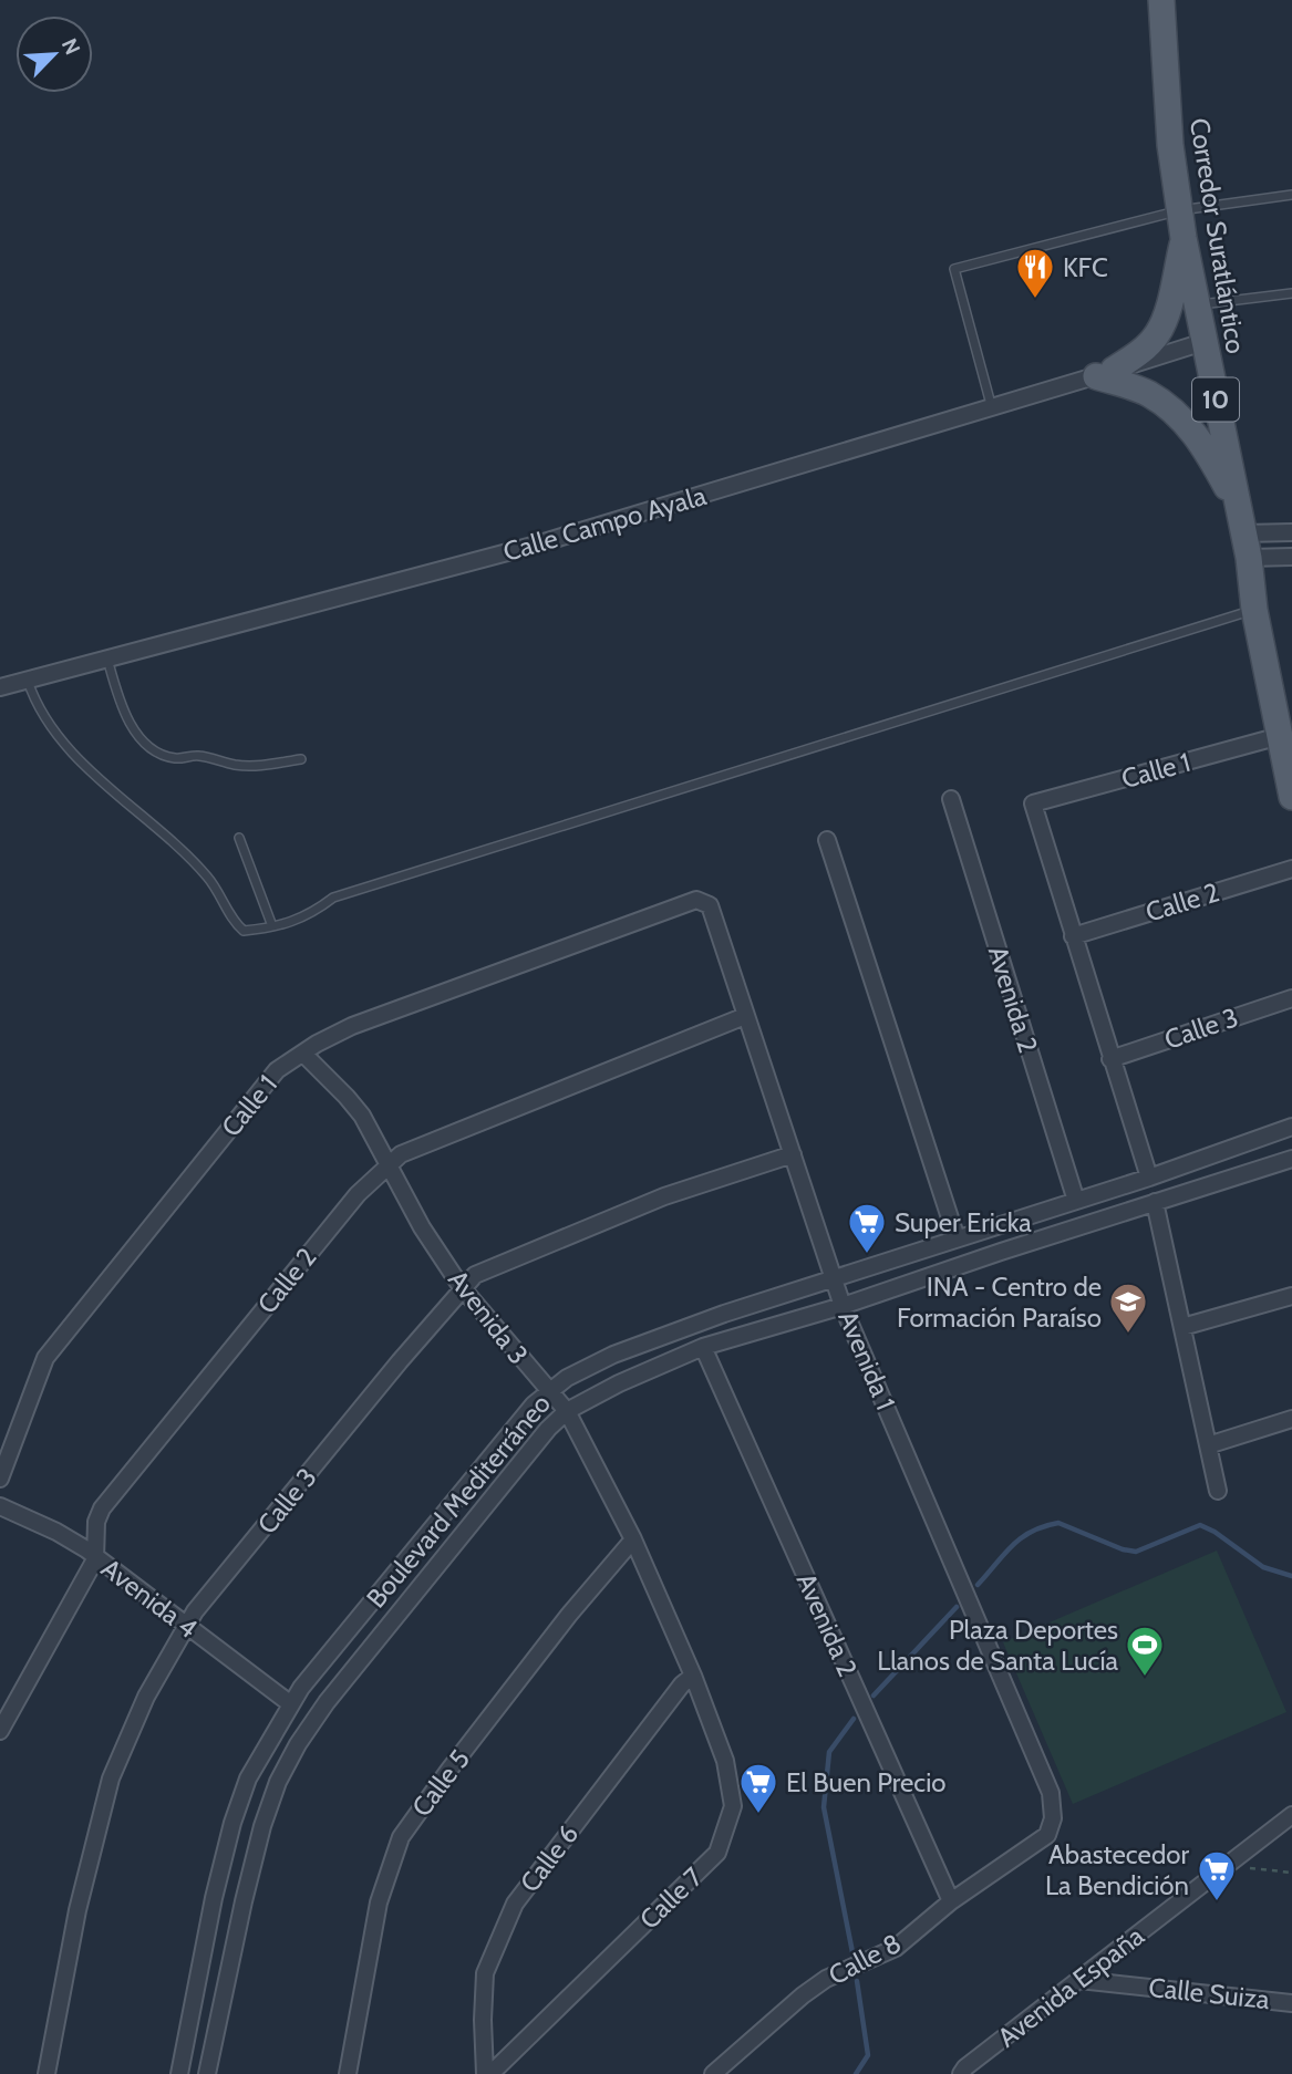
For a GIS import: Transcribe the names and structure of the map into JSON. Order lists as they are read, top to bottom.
{
  "streets": {
    "main road": ["Corredor Suratlántico", "10"],
    "street": [
      "Calle Campo Ayala",
      "Calle 1",
      "Calle 2",
      "Avenida 2",
      "Calle 3",
      "Avenida 3",
      "Avenida 1",
      "Boulevard Mediterráneo",
      "Avenida 4",
      "Calle 5",
      "Calle 6",
      "Calle 7",
      "Calle 8",
      "Avenida España",
      "Calle Suiza"
    ]
  },
  "crossings": [
    ["Corredor Suratlántico", "Calle Campo Ayala"],
    ["Corredor Suratlántico", "Calle 1"],
    ["Calle 1", "Calle 2"],
    ["Calle 1", "Avenida 3"],
    ["Calle 1", "Avenida 1"],
    ["Calle 2", "Avenida 3"],
    ["Calle 2", "Avenida 1"],
    ["Calle 2", "Avenida 4"],
    ["Avenida 2", "Boulevard Mediterráneo"],
    ["Avenida 2", "Calle 8"],
    ["Calle 3", "Avenida 3"],
    ["Calle 3", "Avenida 1"],
    ["Calle 3", "Avenida 4"],
    ["Avenida 3", "Boulevard Mediterráneo"],
    ["Avenida 3", "Calle 5"],
    ["Avenida 3", "Calle 6"],
    ["Avenida 3", "Calle 7"],
    ["Avenida 1", "Boulevard Mediterráneo"],
    ["Avenida 1", "Calle 8"],
    ["Boulevard Mediterráneo", "Avenida 4"],
    ["Calle 6", "Calle 7"],
    ["Avenida España", "Calle Suiza"]
  ],
  "places": {
    "restaurant": ["KFC"],
    "supermarket": ["Super Ericka", "El Buen Precio", "Abastecedor La Bendición"],
    "school or university": ["INA - Centro de Formación Paraíso"],
    "sports": ["Plaza Deportes Llanos de Santa Lucía"]
  },
  "north": "top right"
}
